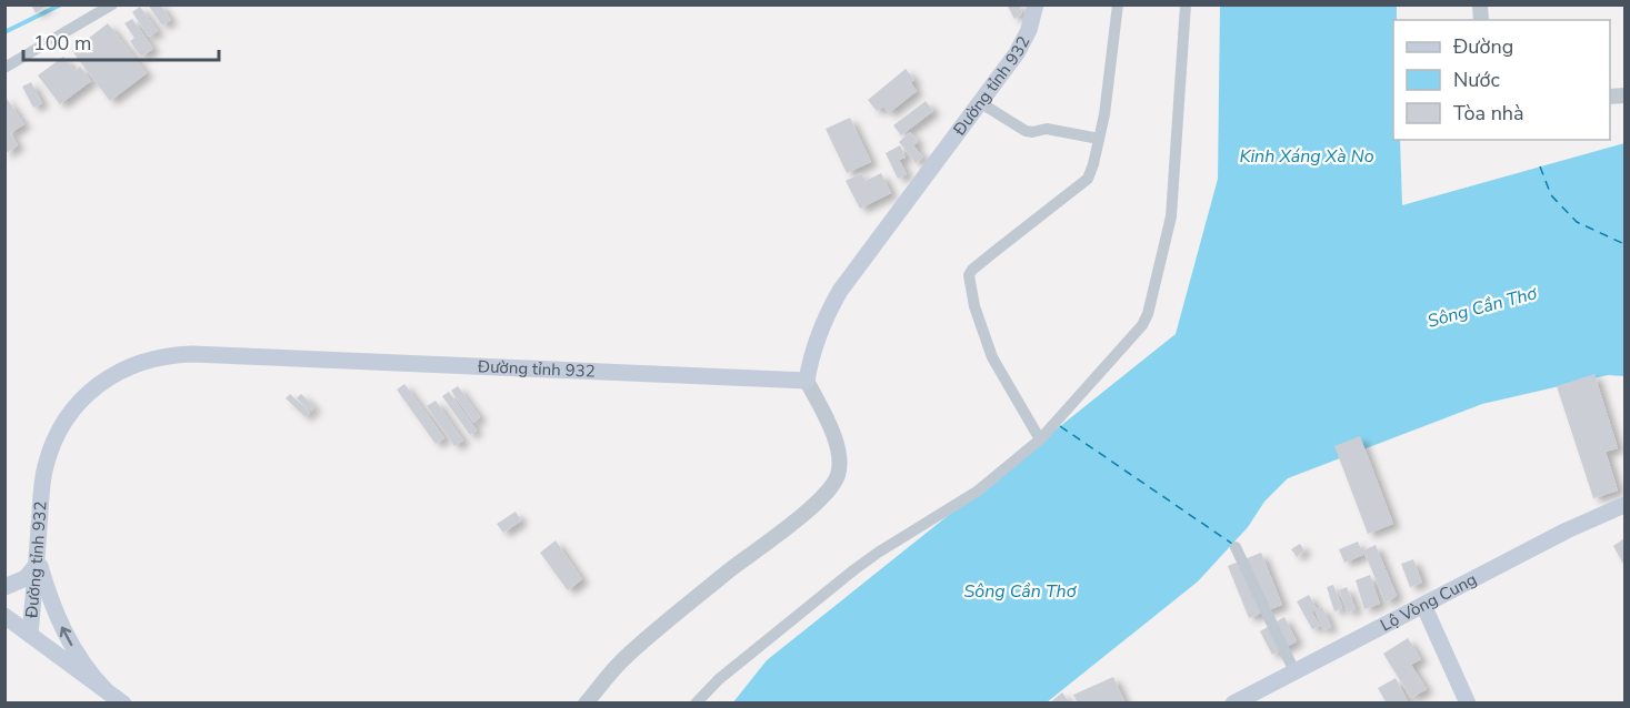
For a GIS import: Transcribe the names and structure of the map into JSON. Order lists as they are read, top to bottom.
{
  "streets": {
    "main road": ["Đường tỉnh 932", "Lộ Vòng Cung"]
  },
  "water": ["Kinh Xáng Xà No", "Sông Cần Thơ"],
  "legend": ["Đường", "Nước", "Tòa nhà"],
  "scale_bar": "100 m"
}
